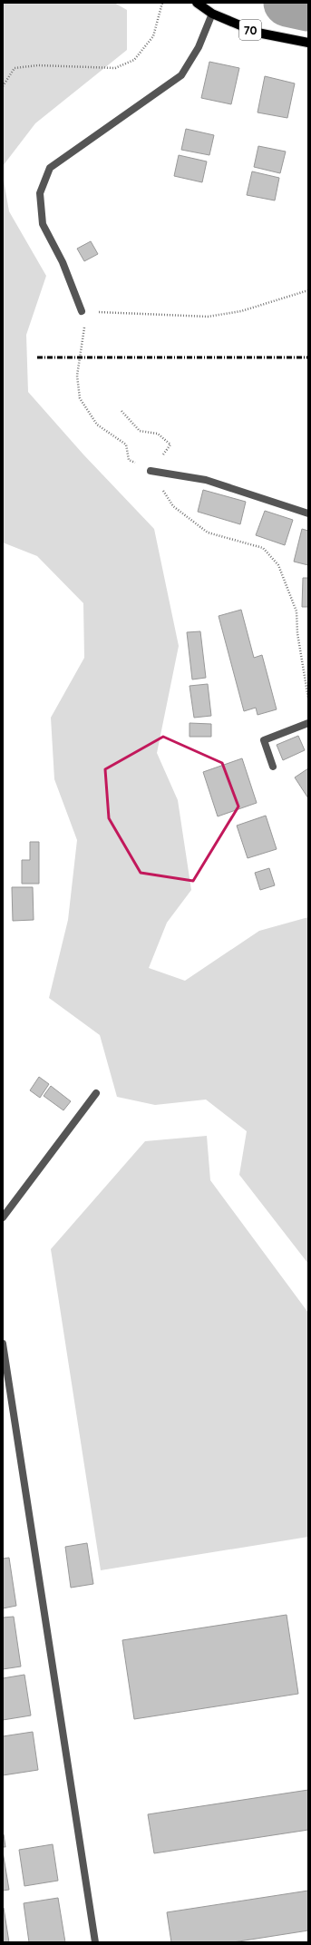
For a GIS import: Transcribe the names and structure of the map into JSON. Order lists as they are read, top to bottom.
{
  "streets": {
    "main road": ["70"]
  }
}
